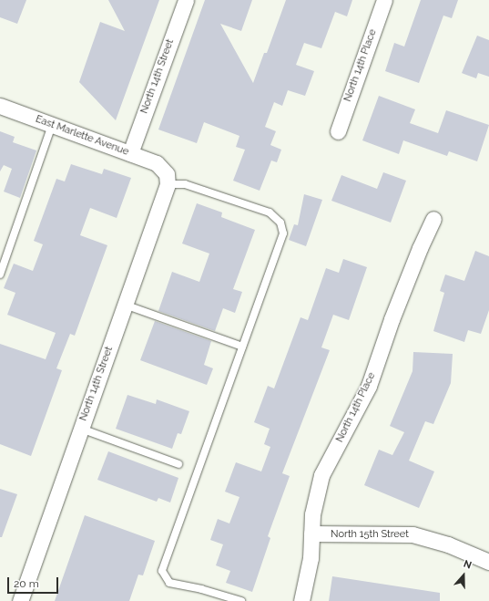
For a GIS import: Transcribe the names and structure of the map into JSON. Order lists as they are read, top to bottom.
{
  "streets": {
    "street": [
      "North 14th Place",
      "North 14th Street",
      "East Marlette Avenue",
      "North 15th Street"
    ]
  },
  "crossings": [
    ["North 14th Place", "North 15th Street"],
    ["North 14th Street", "East Marlette Avenue"]
  ],
  "scale_bar": "20 m",
  "north": "top"
}
